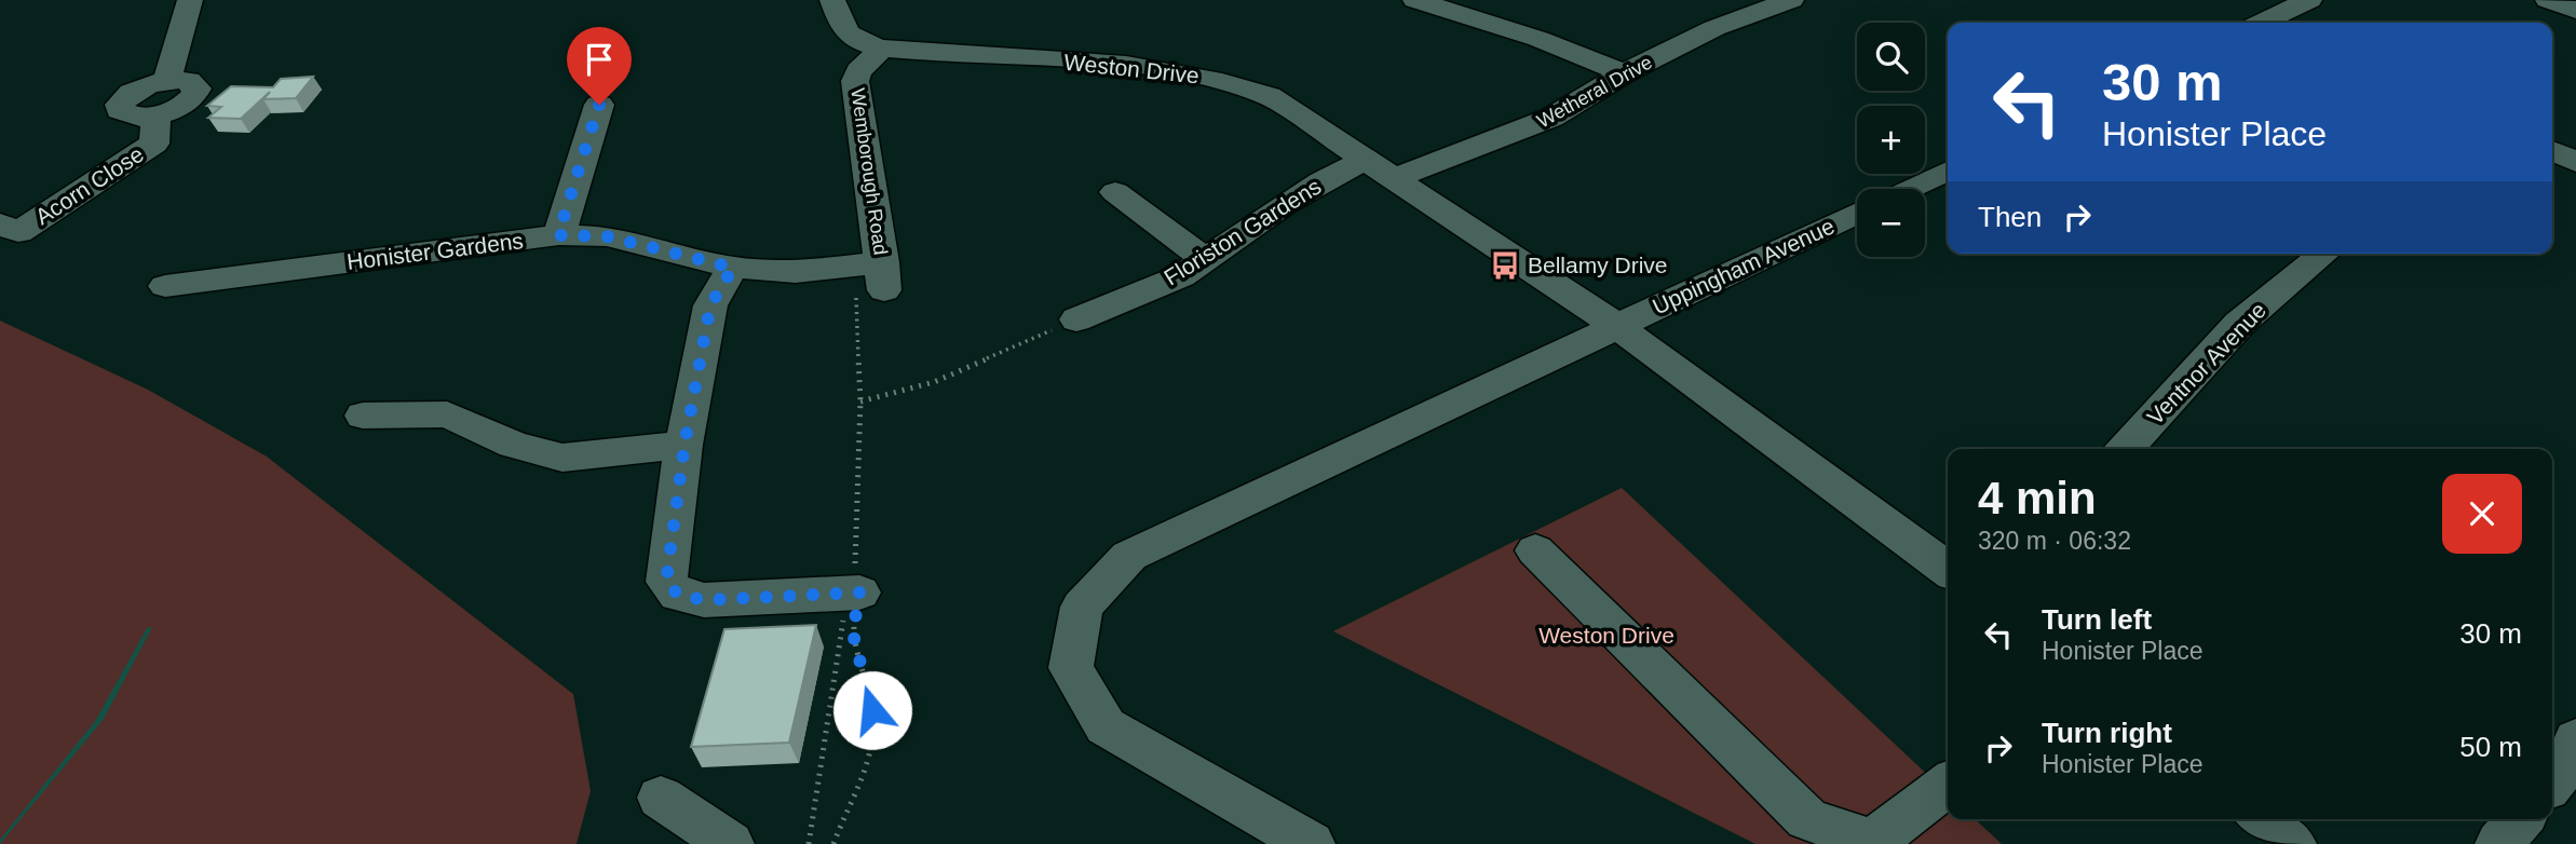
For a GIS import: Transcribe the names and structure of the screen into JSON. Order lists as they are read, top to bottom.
{
  "streets": {
    "street": [
      "Weston Drive",
      "Wetheral Drive",
      "Wemborough Road",
      "Acorn Close",
      "Floriston Gardens",
      "Honister Gardens",
      "Uppingham Avenue",
      "Ventnor Avenue"
    ]
  },
  "crossings": [
    ["Weston Drive", "Wetheral Drive"],
    ["Weston Drive", "Wemborough Road"],
    ["Weston Drive", "Floriston Gardens"],
    ["Weston Drive", "Uppingham Avenue"],
    ["Wetheral Drive", "Floriston Gardens"],
    ["Wemborough Road", "Honister Gardens"]
  ],
  "parks": ["Weston Drive"],
  "places": {
    "bus stop": ["Bellamy Drive"]
  },
  "page": {
    "map_buttons": ["+", "−"],
    "turn": ["30 m", "Honister Place"],
    "then": "Then",
    "heading": ["4 min", "320 m · 06:32"],
    "list": [
      {
        "name": "Turn left",
        "note": "Honister Place",
        "value": "30 m"
      },
      {
        "name": "Turn right",
        "note": "Honister Place",
        "value": "50 m"
      }
    ]
  }
}
